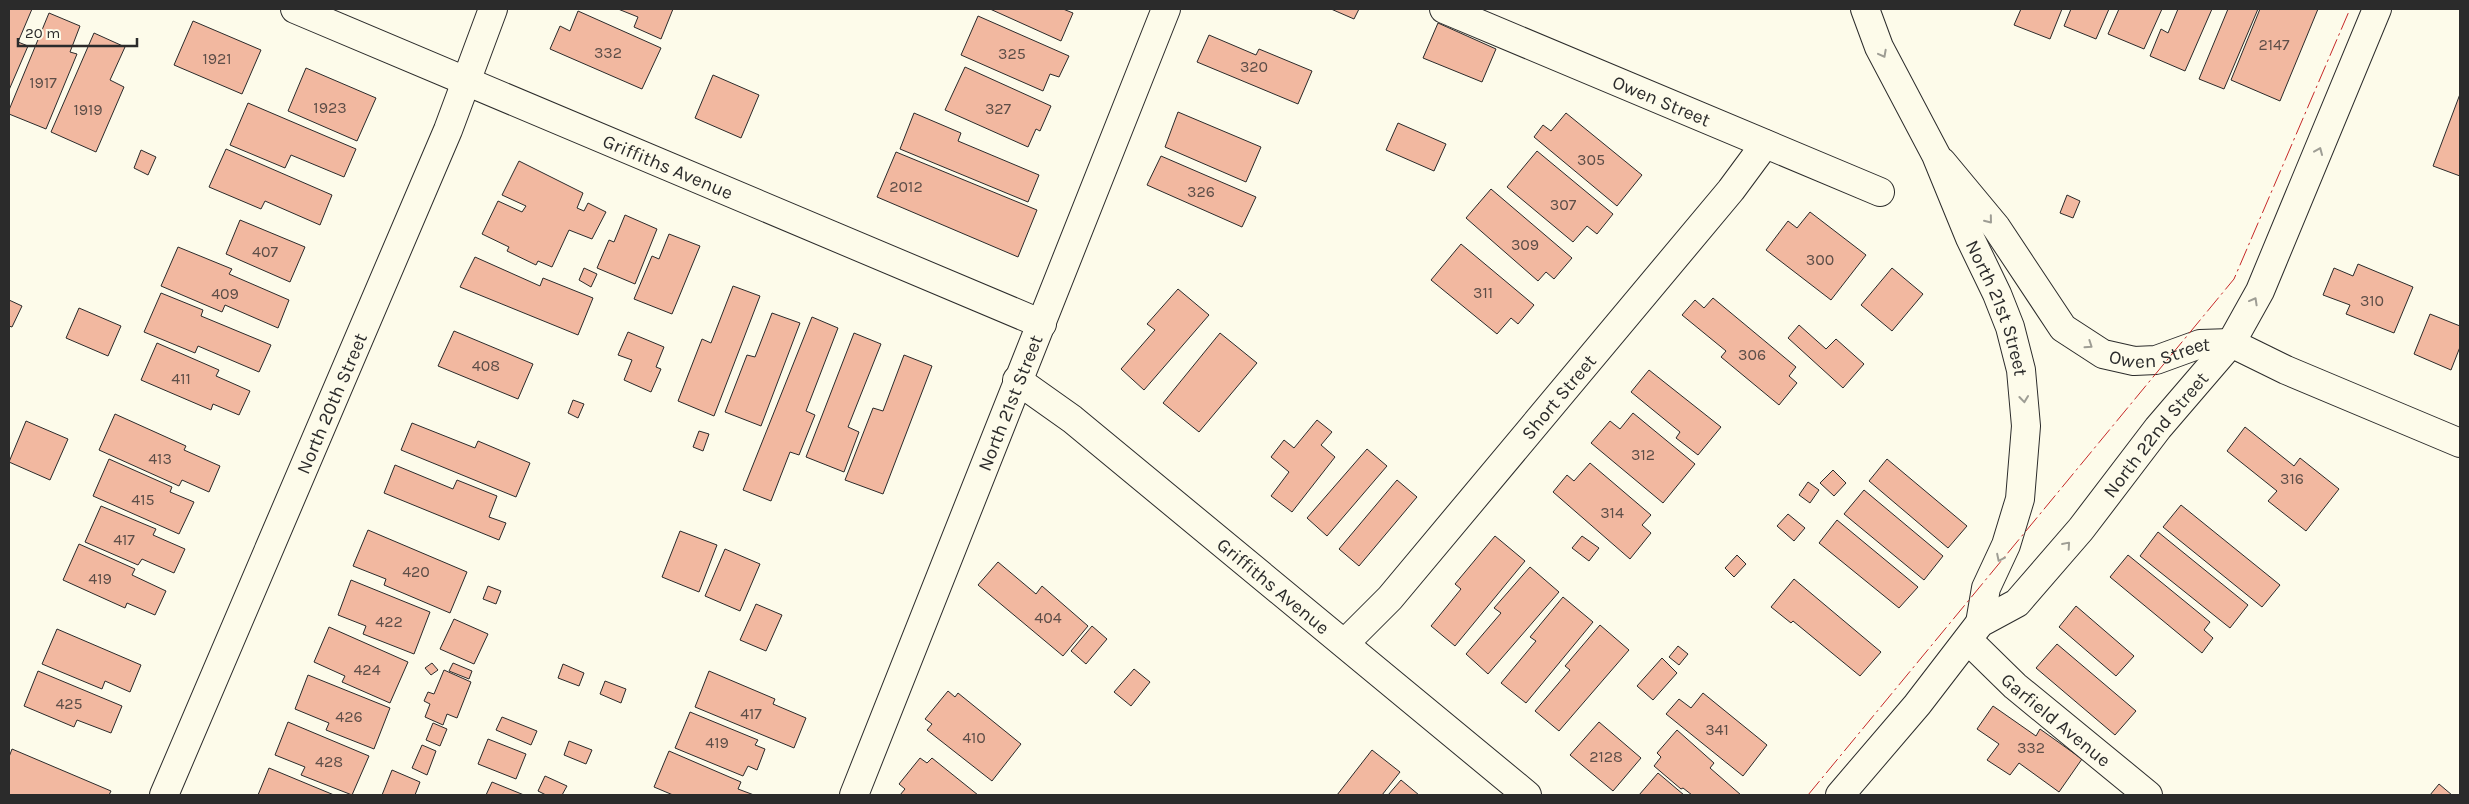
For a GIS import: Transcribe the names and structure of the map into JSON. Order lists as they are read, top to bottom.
{
  "streets": {
    "street": [
      "Owen Street",
      "Griffiths Avenue",
      "North 21st Street",
      "Short Street",
      "North 20th Street",
      "North 22nd Street",
      "Garfield Avenue"
    ]
  },
  "crossings": [
    ["Owen Street", "North 21st Street"],
    ["Owen Street", "Short Street"],
    ["Owen Street", "North 22nd Street"],
    ["Griffiths Avenue", "North 21st Street"],
    ["Griffiths Avenue", "Short Street"],
    ["Griffiths Avenue", "North 20th Street"],
    ["North 21st Street", "North 22nd Street"],
    ["North 21st Street", "Garfield Avenue"],
    ["North 22nd Street", "Garfield Avenue"]
  ],
  "one_way": ["North 21st Street", "North 22nd Street"],
  "house_numbers": [
    "2147",
    "332",
    "325",
    "1921",
    "320",
    "1917",
    "1923",
    "327",
    "1919",
    "305",
    "2012",
    "326",
    "307",
    "309",
    "407",
    "300",
    "311",
    "409",
    "310",
    "306",
    "408",
    "411",
    "312",
    "413",
    "316",
    "415",
    "314",
    "417",
    "420",
    "419",
    "404",
    "422",
    "424",
    "425",
    "417",
    "426",
    "341",
    "410",
    "419",
    "332",
    "2128",
    "428"
  ],
  "scale_bar": "20 m"
}
